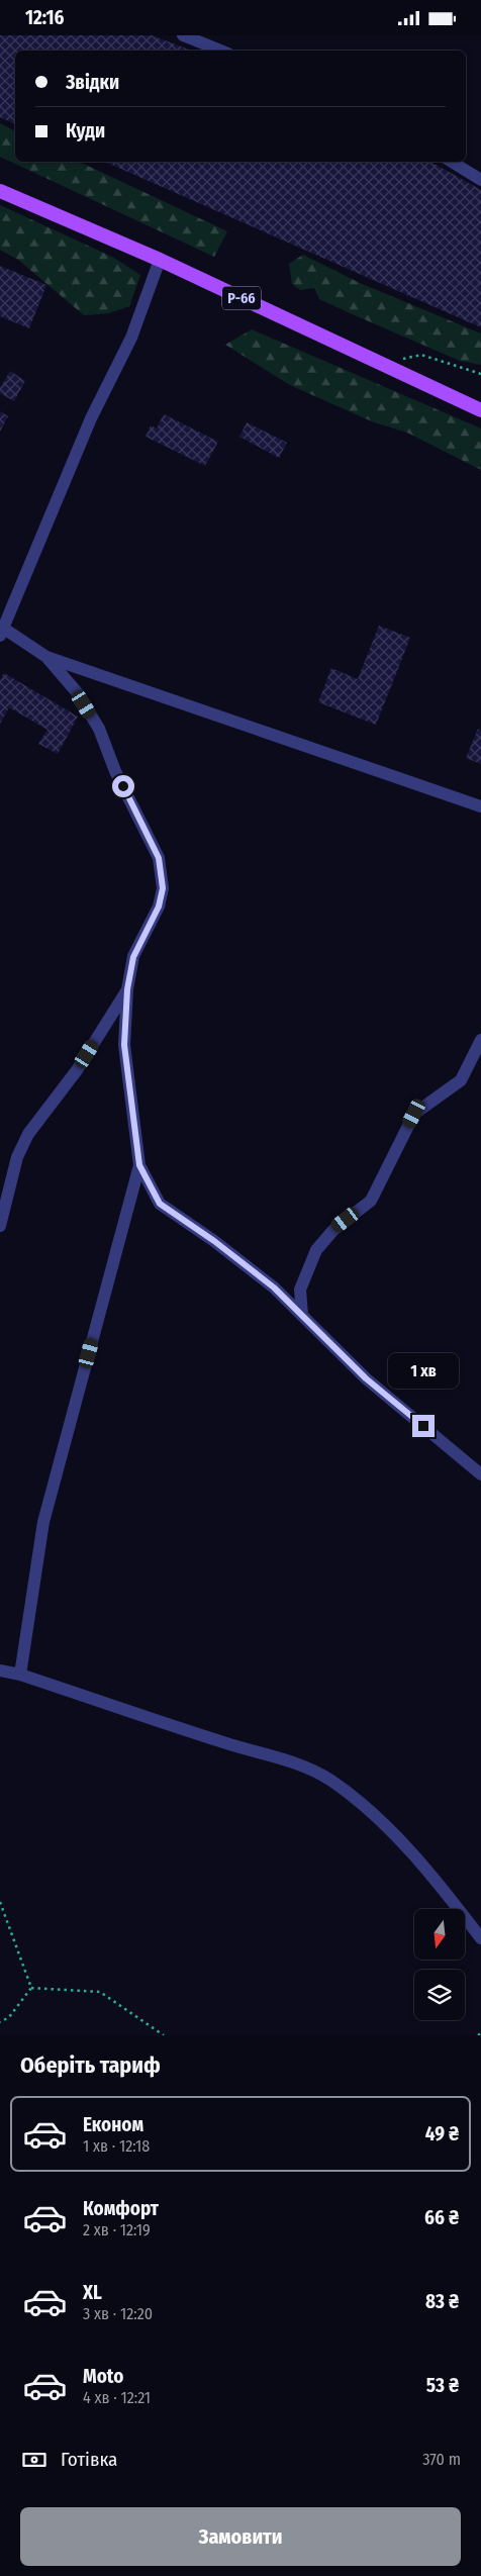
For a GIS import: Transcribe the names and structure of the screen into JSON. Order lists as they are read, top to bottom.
{
  "streets": {
    "main road": ["Р-66"]
  },
  "north": "bottom",
  "page": {
    "status": "12:16",
    "banner": ["Звідки", "Куди"],
    "bubble": "1 хв",
    "heading": "Оберіть тариф",
    "list": [
      {
        "name": "Економ",
        "note": "1 хв · 12:18",
        "value": "49 ₴"
      },
      {
        "name": "Комфорт",
        "note": "2 хв · 12:19",
        "value": "66 ₴"
      },
      {
        "name": "XL",
        "note": "3 хв · 12:20",
        "value": "83 ₴"
      },
      {
        "name": "Moto",
        "note": "4 хв · 12:21",
        "value": "53 ₴"
      }
    ],
    "pay": ["Готівка", "370 m"],
    "buttons": "Замовити"
  }
}
